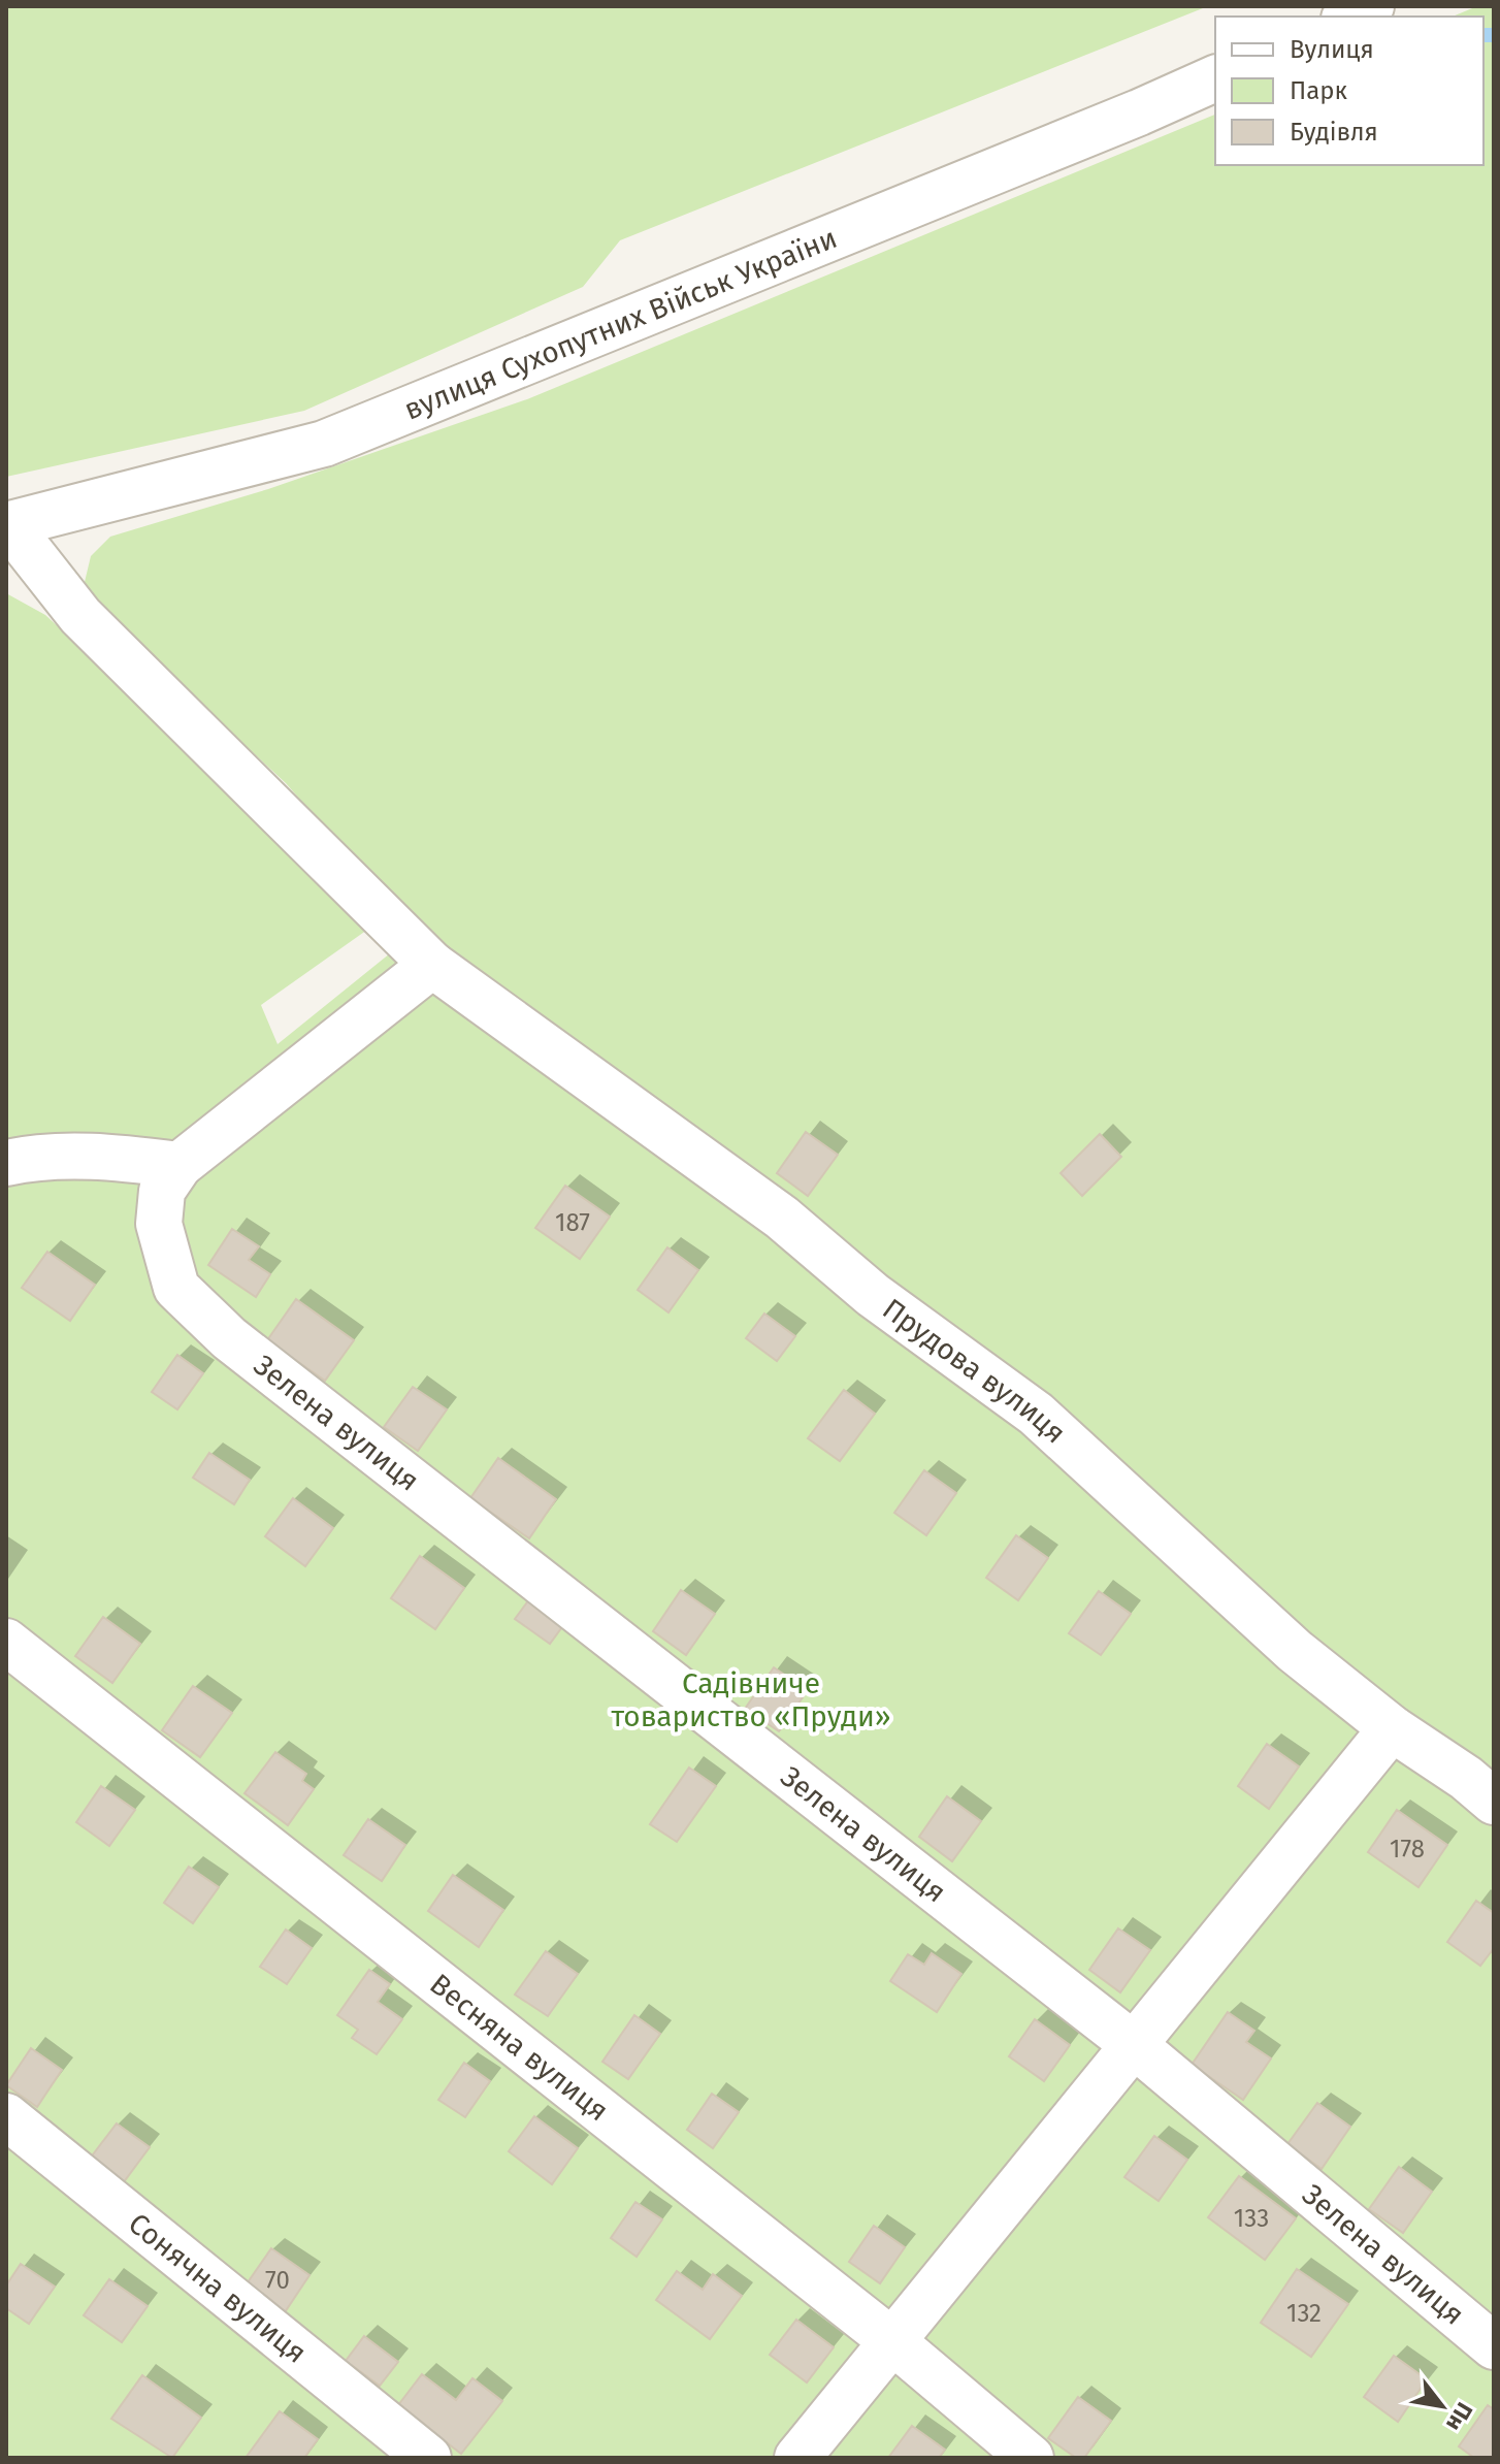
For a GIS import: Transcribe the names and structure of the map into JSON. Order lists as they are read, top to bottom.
{
  "streets": {
    "street": [
      "вулиця Сухопутних Військ України",
      "Прудова вулиця",
      "Зелена вулиця",
      "Весняна вулиця",
      "Сонячна вулиця"
    ]
  },
  "crossings": [
    ["вулиця Сухопутних Військ України", "Прудова вулиця"]
  ],
  "parks": ["Садівниче товариство «Пруди»"],
  "house_numbers": [
    "187",
    "178",
    "133",
    "70",
    "132"
  ],
  "legend": ["Вулиця", "Парк", "Будівля"],
  "north": "bottom right"
}
